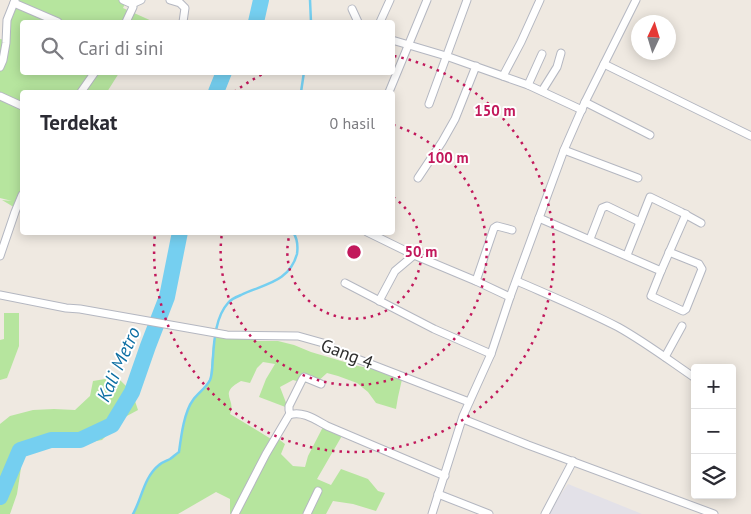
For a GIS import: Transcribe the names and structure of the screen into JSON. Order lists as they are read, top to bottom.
{
  "streets": {
    "street": ["Gang 4"]
  },
  "water": ["Kali Metro"],
  "north": "top",
  "page": {
    "search": "Cari di sini",
    "heading": ["Terdekat", "0 hasil"],
    "map_buttons": ["+", "−"]
  },
  "rings": ["150 m", "100 m", "50 m"]
}
